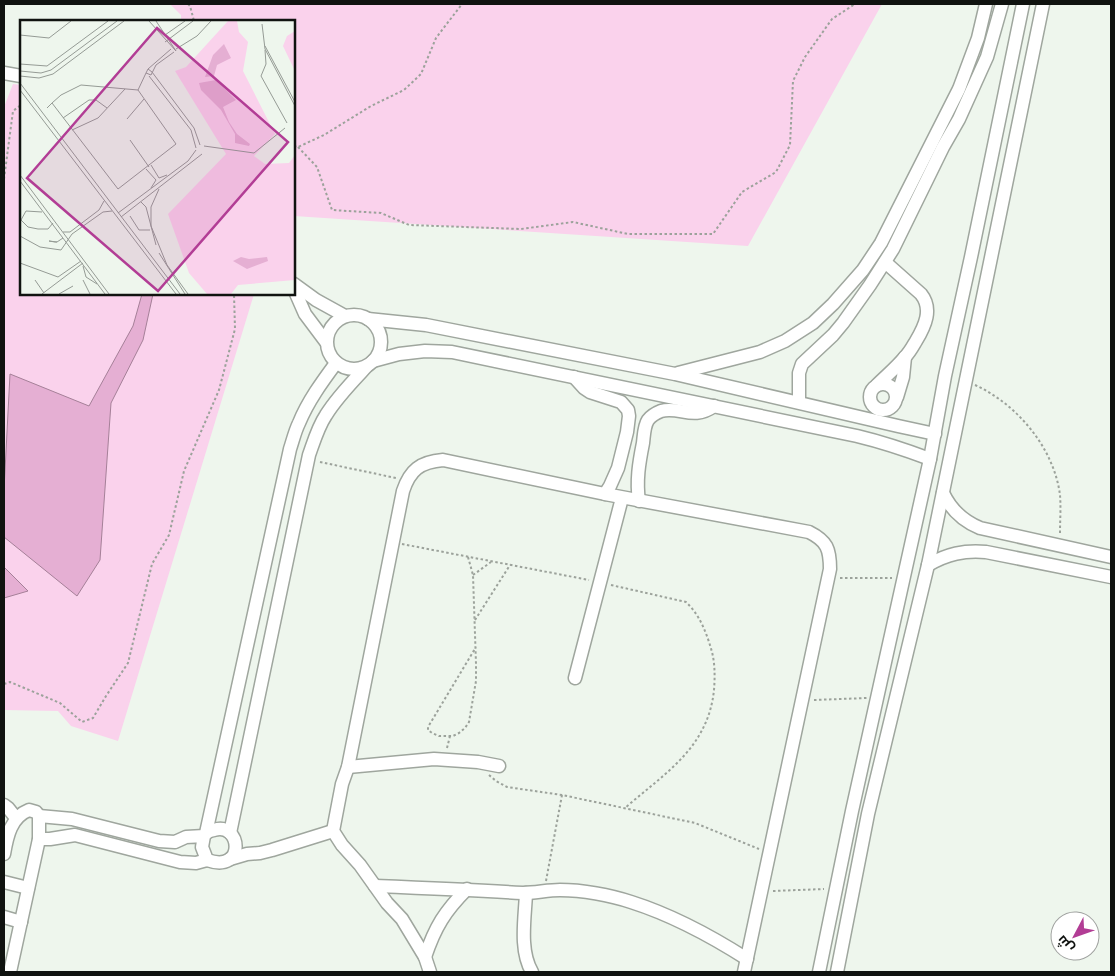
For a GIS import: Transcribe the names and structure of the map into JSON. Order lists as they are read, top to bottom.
{
  "north": "bottom left"
}
